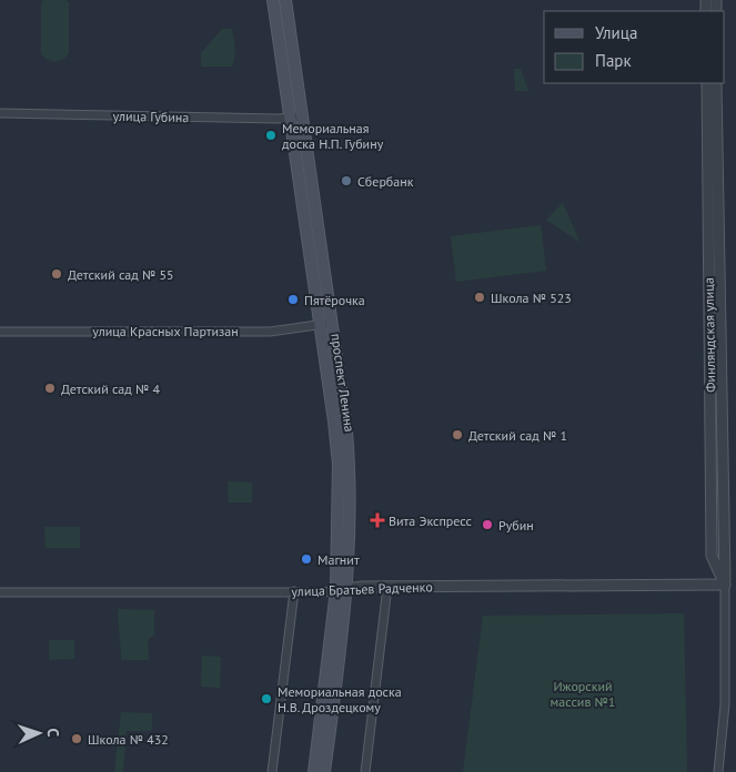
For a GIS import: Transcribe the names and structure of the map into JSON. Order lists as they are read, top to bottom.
{
  "streets": {
    "main road": ["проспект Ленина"],
    "street": [
      "улица Губина",
      "улица Красных Партизан",
      "Финляндская улица",
      "улица Братьев Радченко"
    ]
  },
  "crossings": [
    ["улица Губина", "проспект Ленина"],
    ["улица Красных Партизан", "проспект Ленина"],
    ["Финляндская улица", "улица Братьев Радченко"],
    ["проспект Ленина", "улица Братьев Радченко"]
  ],
  "parks": ["Ижорский массив №1"],
  "places": {
    "other": [
      "Мемориальная доска Н.П. Губину",
      "Сбербанк",
      "Детский сад № 55",
      "Школа № 523",
      "Пятёрочка",
      "Детский сад № 4",
      "Детский сад № 1",
      "Рубин",
      "Магнит",
      "Мемориальная доска Н.В. Дроздецкому",
      "Школа № 432"
    ],
    "health": ["Вита Экспресс"]
  },
  "legend": ["Улица", "Парк"],
  "north": "right"
}
